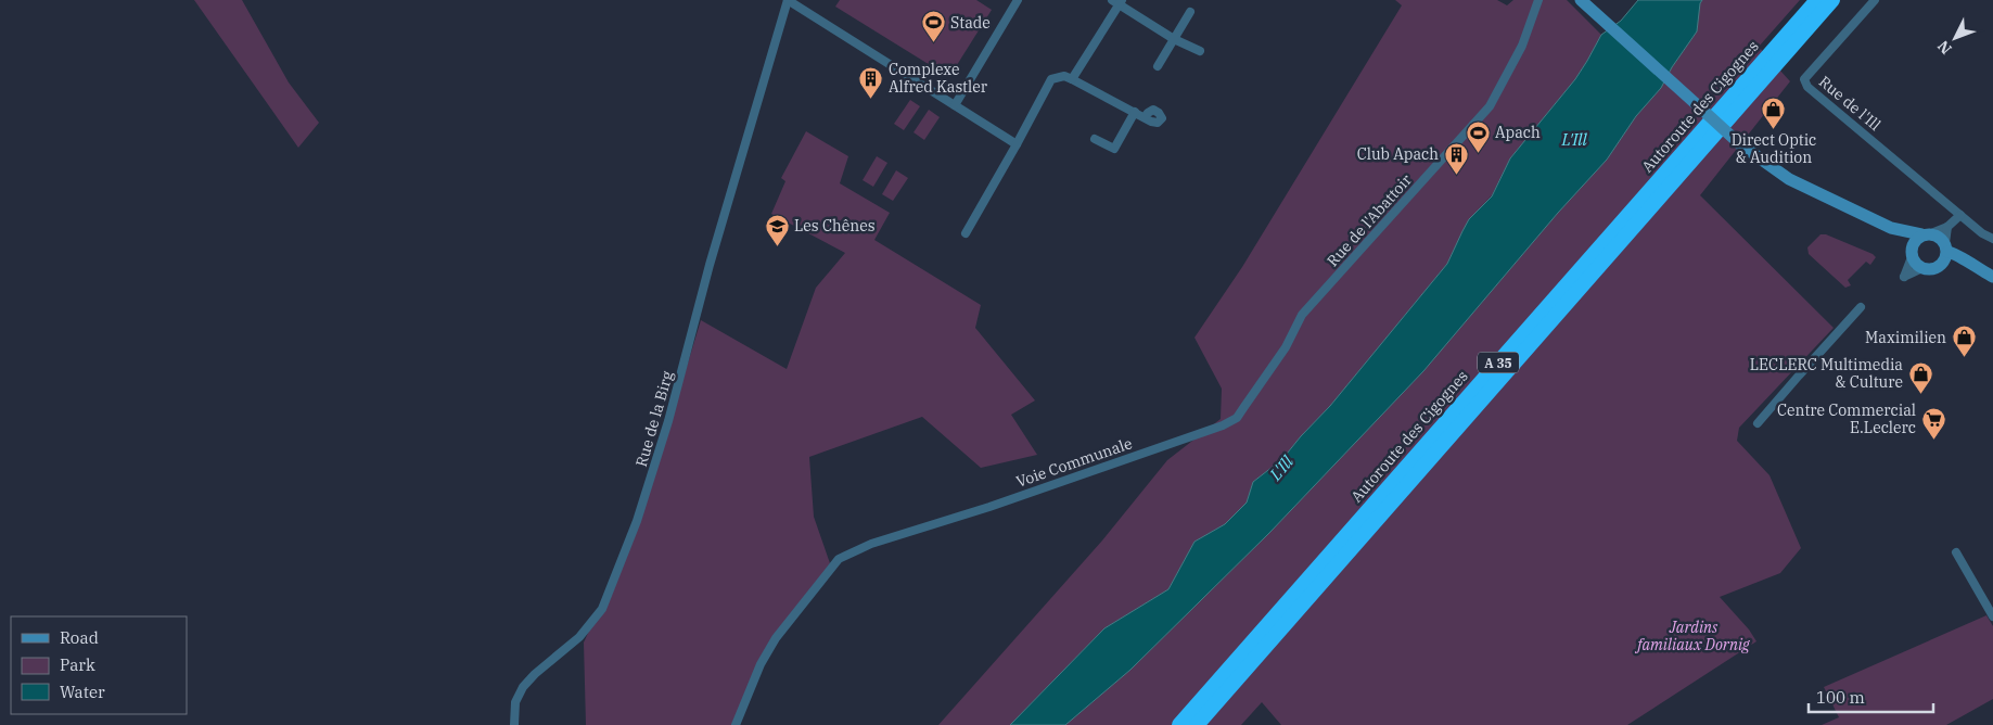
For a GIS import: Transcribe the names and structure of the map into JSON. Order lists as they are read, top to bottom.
{
  "streets": {
    "highway": ["Autoroute des Cigognes", "A 35"],
    "street": [
      "Rue de l'Ill",
      "Rue de l'Abattoir",
      "Rue de la Birg",
      "Voie Communale"
    ]
  },
  "crossings": [
    ["Rue de l'Abattoir", "Voie Communale"]
  ],
  "water": ["L'Ill"],
  "parks": ["Jardins familiaux Dornig"],
  "places": {
    "sports": ["Stade", "Apach"],
    "building": ["Complexe Alfred Kastler", "Club Apach"],
    "shop": ["Direct Optic & Audition", "Maximilien", "LECLERC Multimedia & Culture"],
    "school or university": ["Les Chênes"],
    "supermarket": ["Centre Commercial E.Leclerc"]
  },
  "legend": ["Road", "Park", "Water"],
  "scale_bar": "100 m",
  "north": "bottom left"
}
